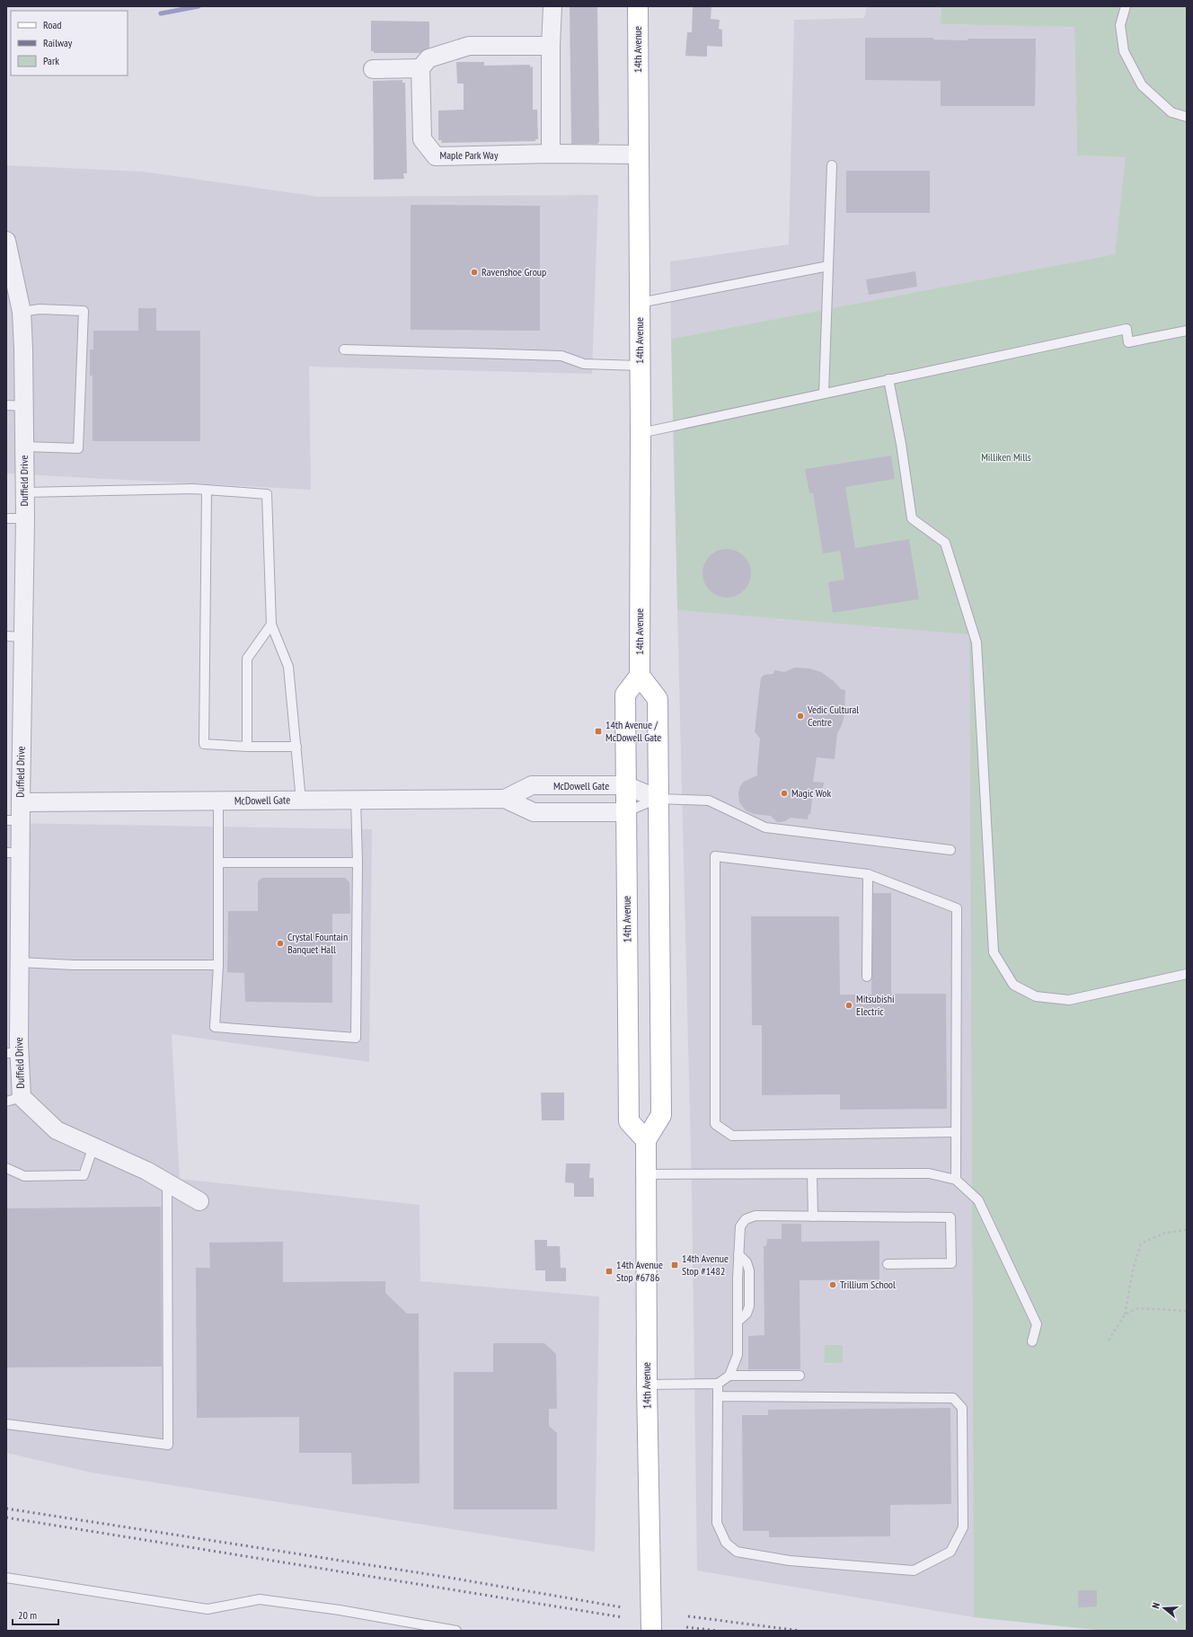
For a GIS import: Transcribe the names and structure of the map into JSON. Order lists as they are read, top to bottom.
{
  "streets": {
    "main road": ["14th Avenue"],
    "street": ["Maple Park Way", "Duffield Drive", "McDowell Gate"]
  },
  "crossings": [
    ["14th Avenue", "Maple Park Way"],
    ["14th Avenue", "McDowell Gate"],
    ["Duffield Drive", "McDowell Gate"]
  ],
  "parks": ["Milliken Mills"],
  "places": {
    "other": [
      "Ravenshoe Group",
      "Vedic Cultural Centre",
      "Magic Wok",
      "Crystal Fountain Banquet Hall",
      "Mitsubishi Electric",
      "Trillium School"
    ],
    "transit": ["14th Avenue / McDowell Gate", "14th Avenue Stop #1482", "14th Avenue Stop #6786"]
  },
  "legend": ["Road", "Railway", "Park"],
  "scale_bar": "20 m",
  "north": "left"
}
